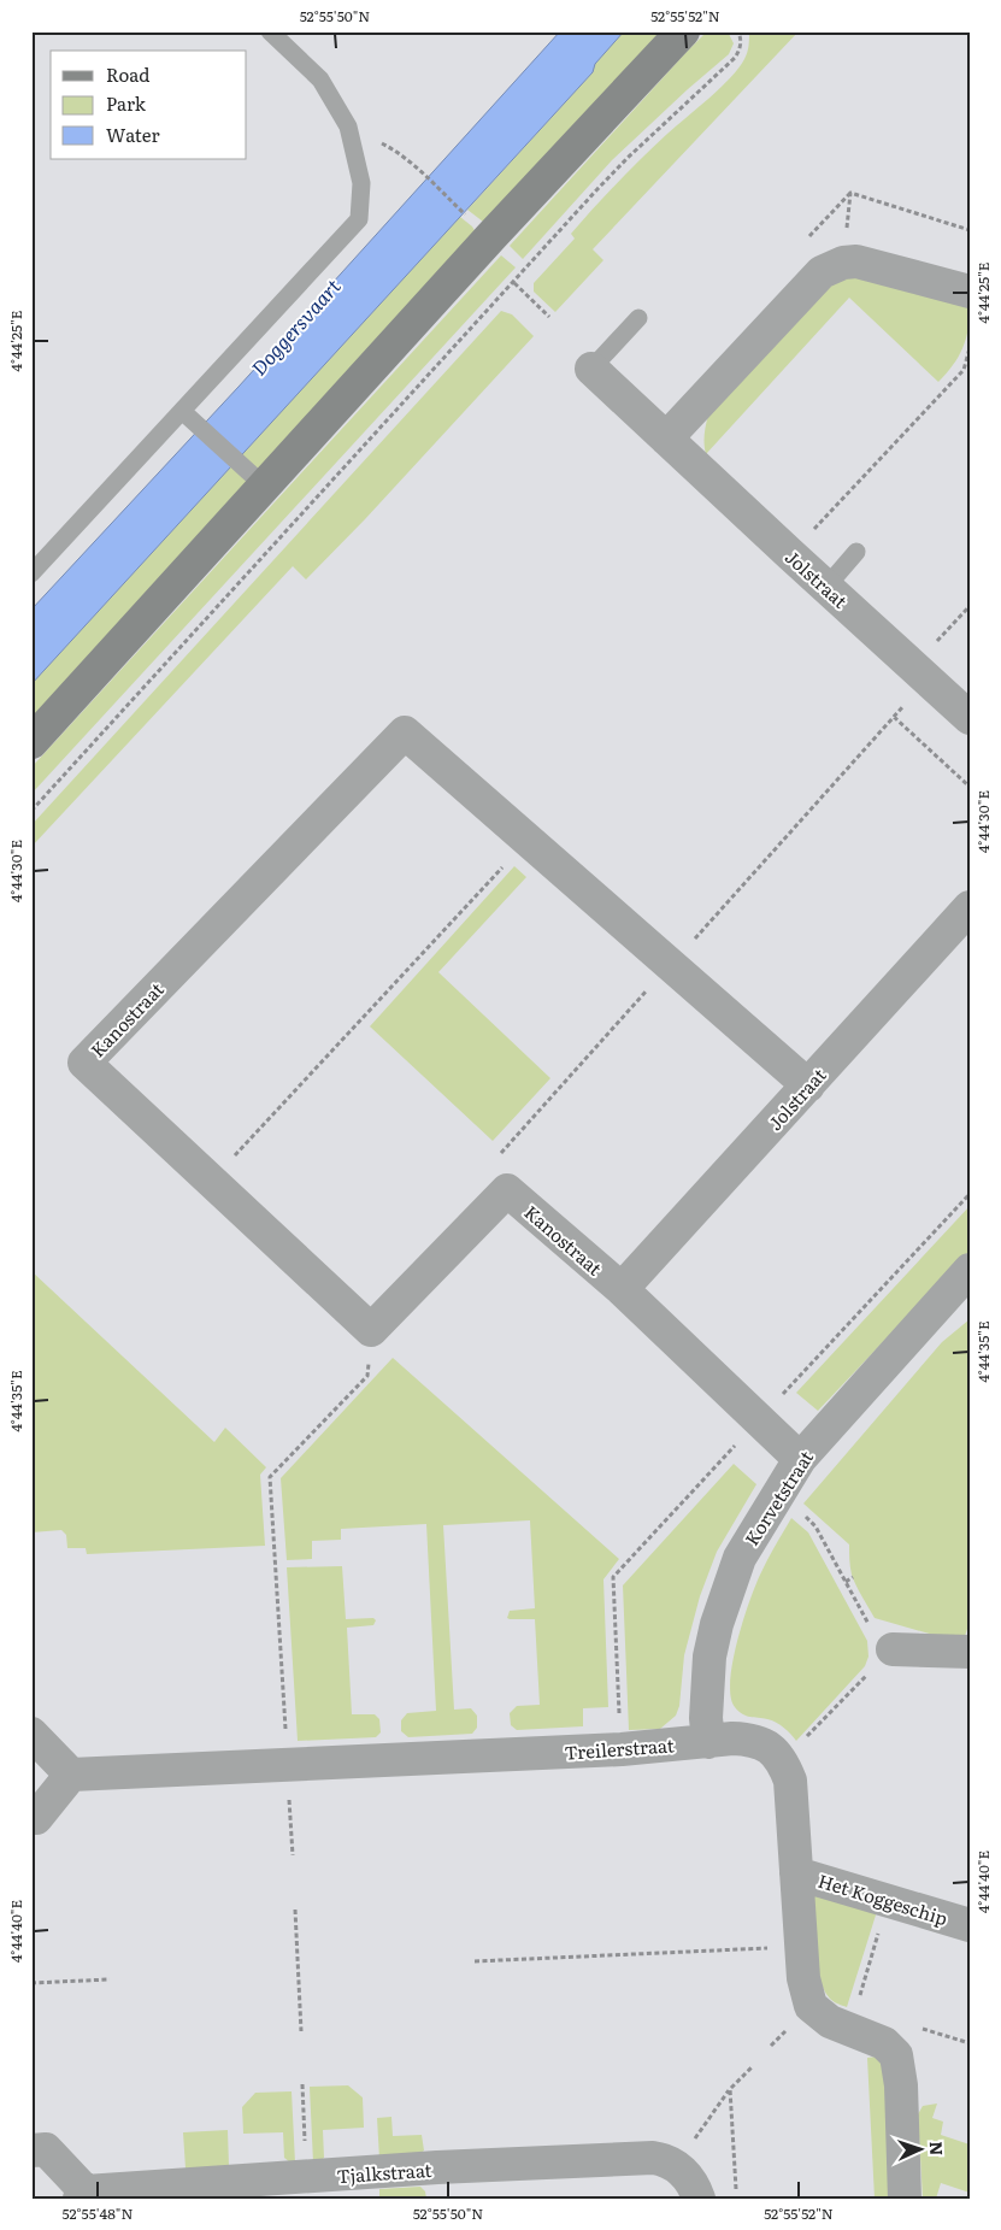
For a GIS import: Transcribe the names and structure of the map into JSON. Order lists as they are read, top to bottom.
{
  "streets": {
    "street": [
      "Jolstraat",
      "Kanostraat",
      "Korvetstraat",
      "Treilerstraat",
      "Het Koggeschip",
      "Tjalkstraat"
    ]
  },
  "crossings": [
    ["Jolstraat", "Kanostraat"],
    ["Kanostraat", "Korvetstraat"],
    ["Korvetstraat", "Treilerstraat"]
  ],
  "water": ["Doggersvaart"],
  "legend": ["Road", "Park", "Water"],
  "north": "right",
  "coordinates": [
    "52°55'50\"N",
    "52°55'52\"N",
    "4°44'25\"E",
    "4°44'30\"E",
    "4°44'35\"E",
    "4°44'40\"E",
    "52°55'48\"N"
  ]
}
